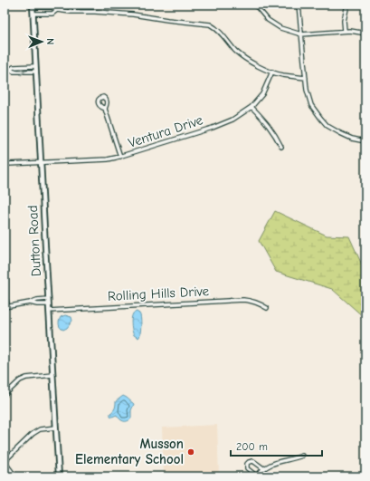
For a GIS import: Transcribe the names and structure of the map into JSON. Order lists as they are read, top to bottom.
{
  "streets": {
    "street": ["Ventura Drive", "Dutton Road", "Rolling Hills Drive"]
  },
  "crossings": [
    ["Ventura Drive", "Dutton Road"],
    ["Dutton Road", "Rolling Hills Drive"]
  ],
  "places": ["Musson Elementary School"],
  "scale_bar": "200 m",
  "north": "right"
}
